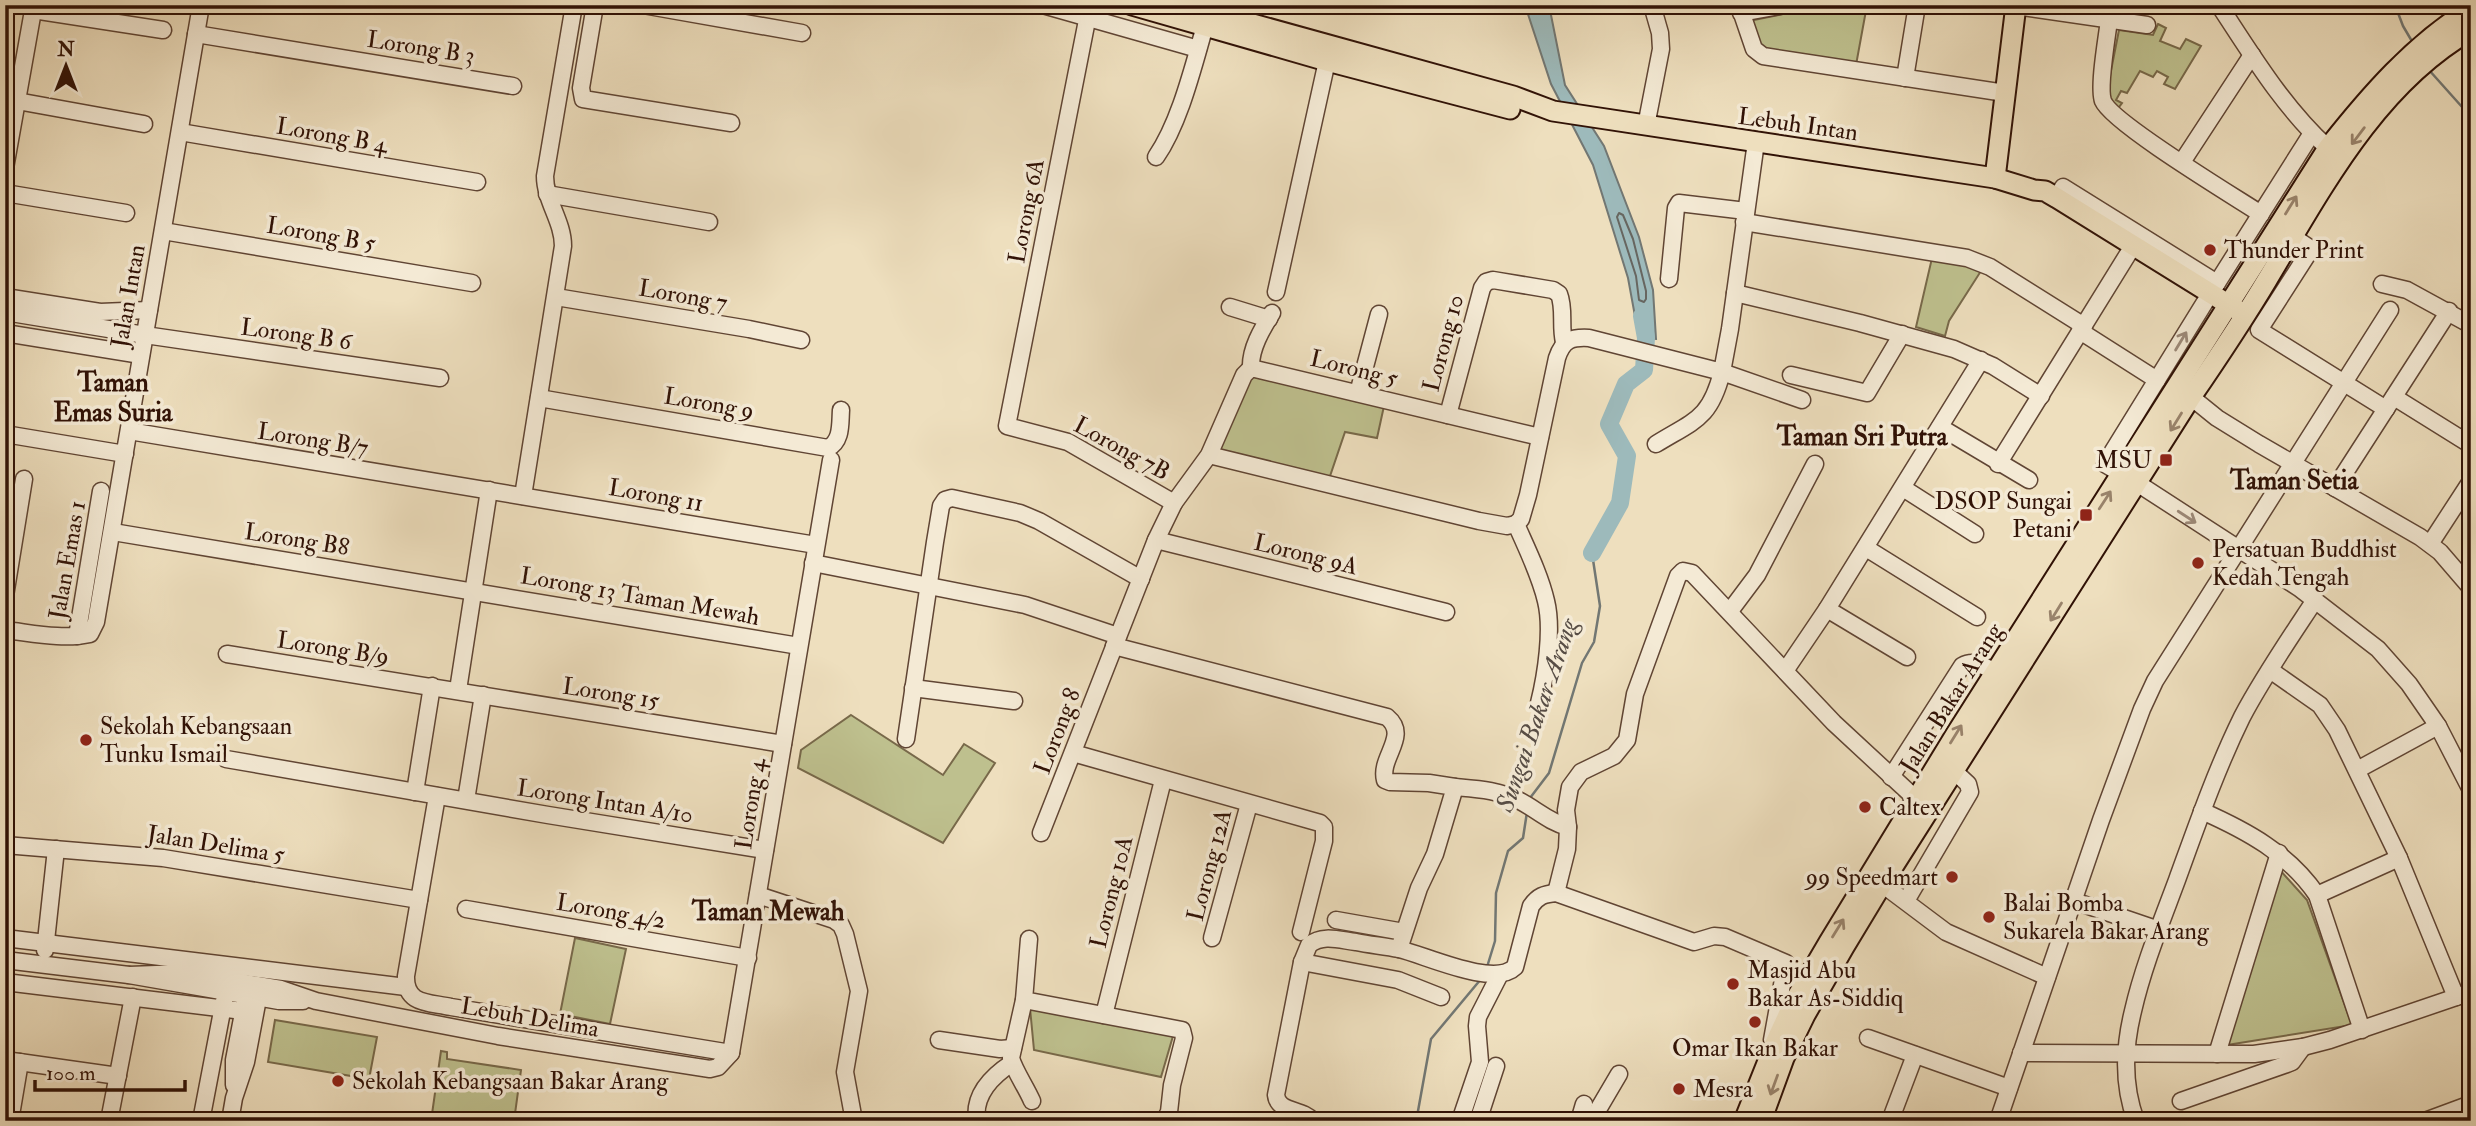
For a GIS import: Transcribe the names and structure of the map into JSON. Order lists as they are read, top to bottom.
{
  "streets": {
    "main road": ["Lebuh Intan", "Jalan Bakar Arang"],
    "street": [
      "Lorong B 3",
      "Lorong B 4",
      "Lorong 6A",
      "Lorong B 5",
      "Lorong 7",
      "Jalan Intan",
      "Lorong B 6",
      "Lorong 10",
      "Lorong 5",
      "Lorong 9",
      "Lorong B/7",
      "Lorong 7B",
      "Lorong 11",
      "Lorong B8",
      "Lorong 9A",
      "Jalan Emas 1",
      "Lorong 13 Taman Mewah",
      "Lorong B/9",
      "Lorong 15",
      "Lorong 8",
      "Lorong Intan A/10",
      "Lorong 4",
      "Jalan Delima 5",
      "Lorong 12A",
      "Lorong 10A",
      "Lorong 4/2",
      "Lebuh Delima"
    ]
  },
  "crossings": [
    ["Lorong B 3", "Jalan Intan"],
    ["Lebuh Intan", "Jalan Bakar Arang"],
    ["Lorong B 4", "Jalan Intan"],
    ["Lorong 6A", "Lorong 7B"],
    ["Lorong B 5", "Jalan Intan"],
    ["Jalan Intan", "Lorong B 6"],
    ["Jalan Intan", "Lorong B/7"],
    ["Jalan Intan", "Lorong B8"],
    ["Jalan Intan", "Jalan Emas 1"],
    ["Lorong 10", "Lorong 5"],
    ["Lorong B/7", "Lorong 11"],
    ["Lorong 7B", "Lorong 8"],
    ["Lorong 11", "Lorong 4"],
    ["Lorong B8", "Lorong 13 Taman Mewah"],
    ["Lorong 9A", "Lorong 8"],
    ["Lorong 13 Taman Mewah", "Lorong 4"],
    ["Lorong B/9", "Lorong 15"],
    ["Lorong 15", "Lorong 4"],
    ["Lorong Intan A/10", "Lorong 4"],
    ["Lorong 4", "Lorong 4/2"],
    ["Lorong 4", "Lebuh Delima"]
  ],
  "districts": [
    "Taman Emas Suria",
    "Taman Sri Putra",
    "Taman Setia",
    "Taman Mewah"
  ],
  "water": ["Sungai Bakar Arang"],
  "places": {
    "other": [
      "Thunder Print",
      "Persatuan Buddhist Kedah Tengah",
      "Sekolah Kebangsaan Tunku Ismail",
      "Caltex",
      "99 Speedmart",
      "Balai Bomba Sukarela Bakar Arang",
      "Masjid Abu Bakar As-Siddiq",
      "Omar Ikan Bakar",
      "Sekolah Kebangsaan Bakar Arang",
      "Mesra"
    ],
    "transit": ["MSU", "DSOP Sungai Petani"]
  },
  "scale_bar": "100 m",
  "north": "top"
}
